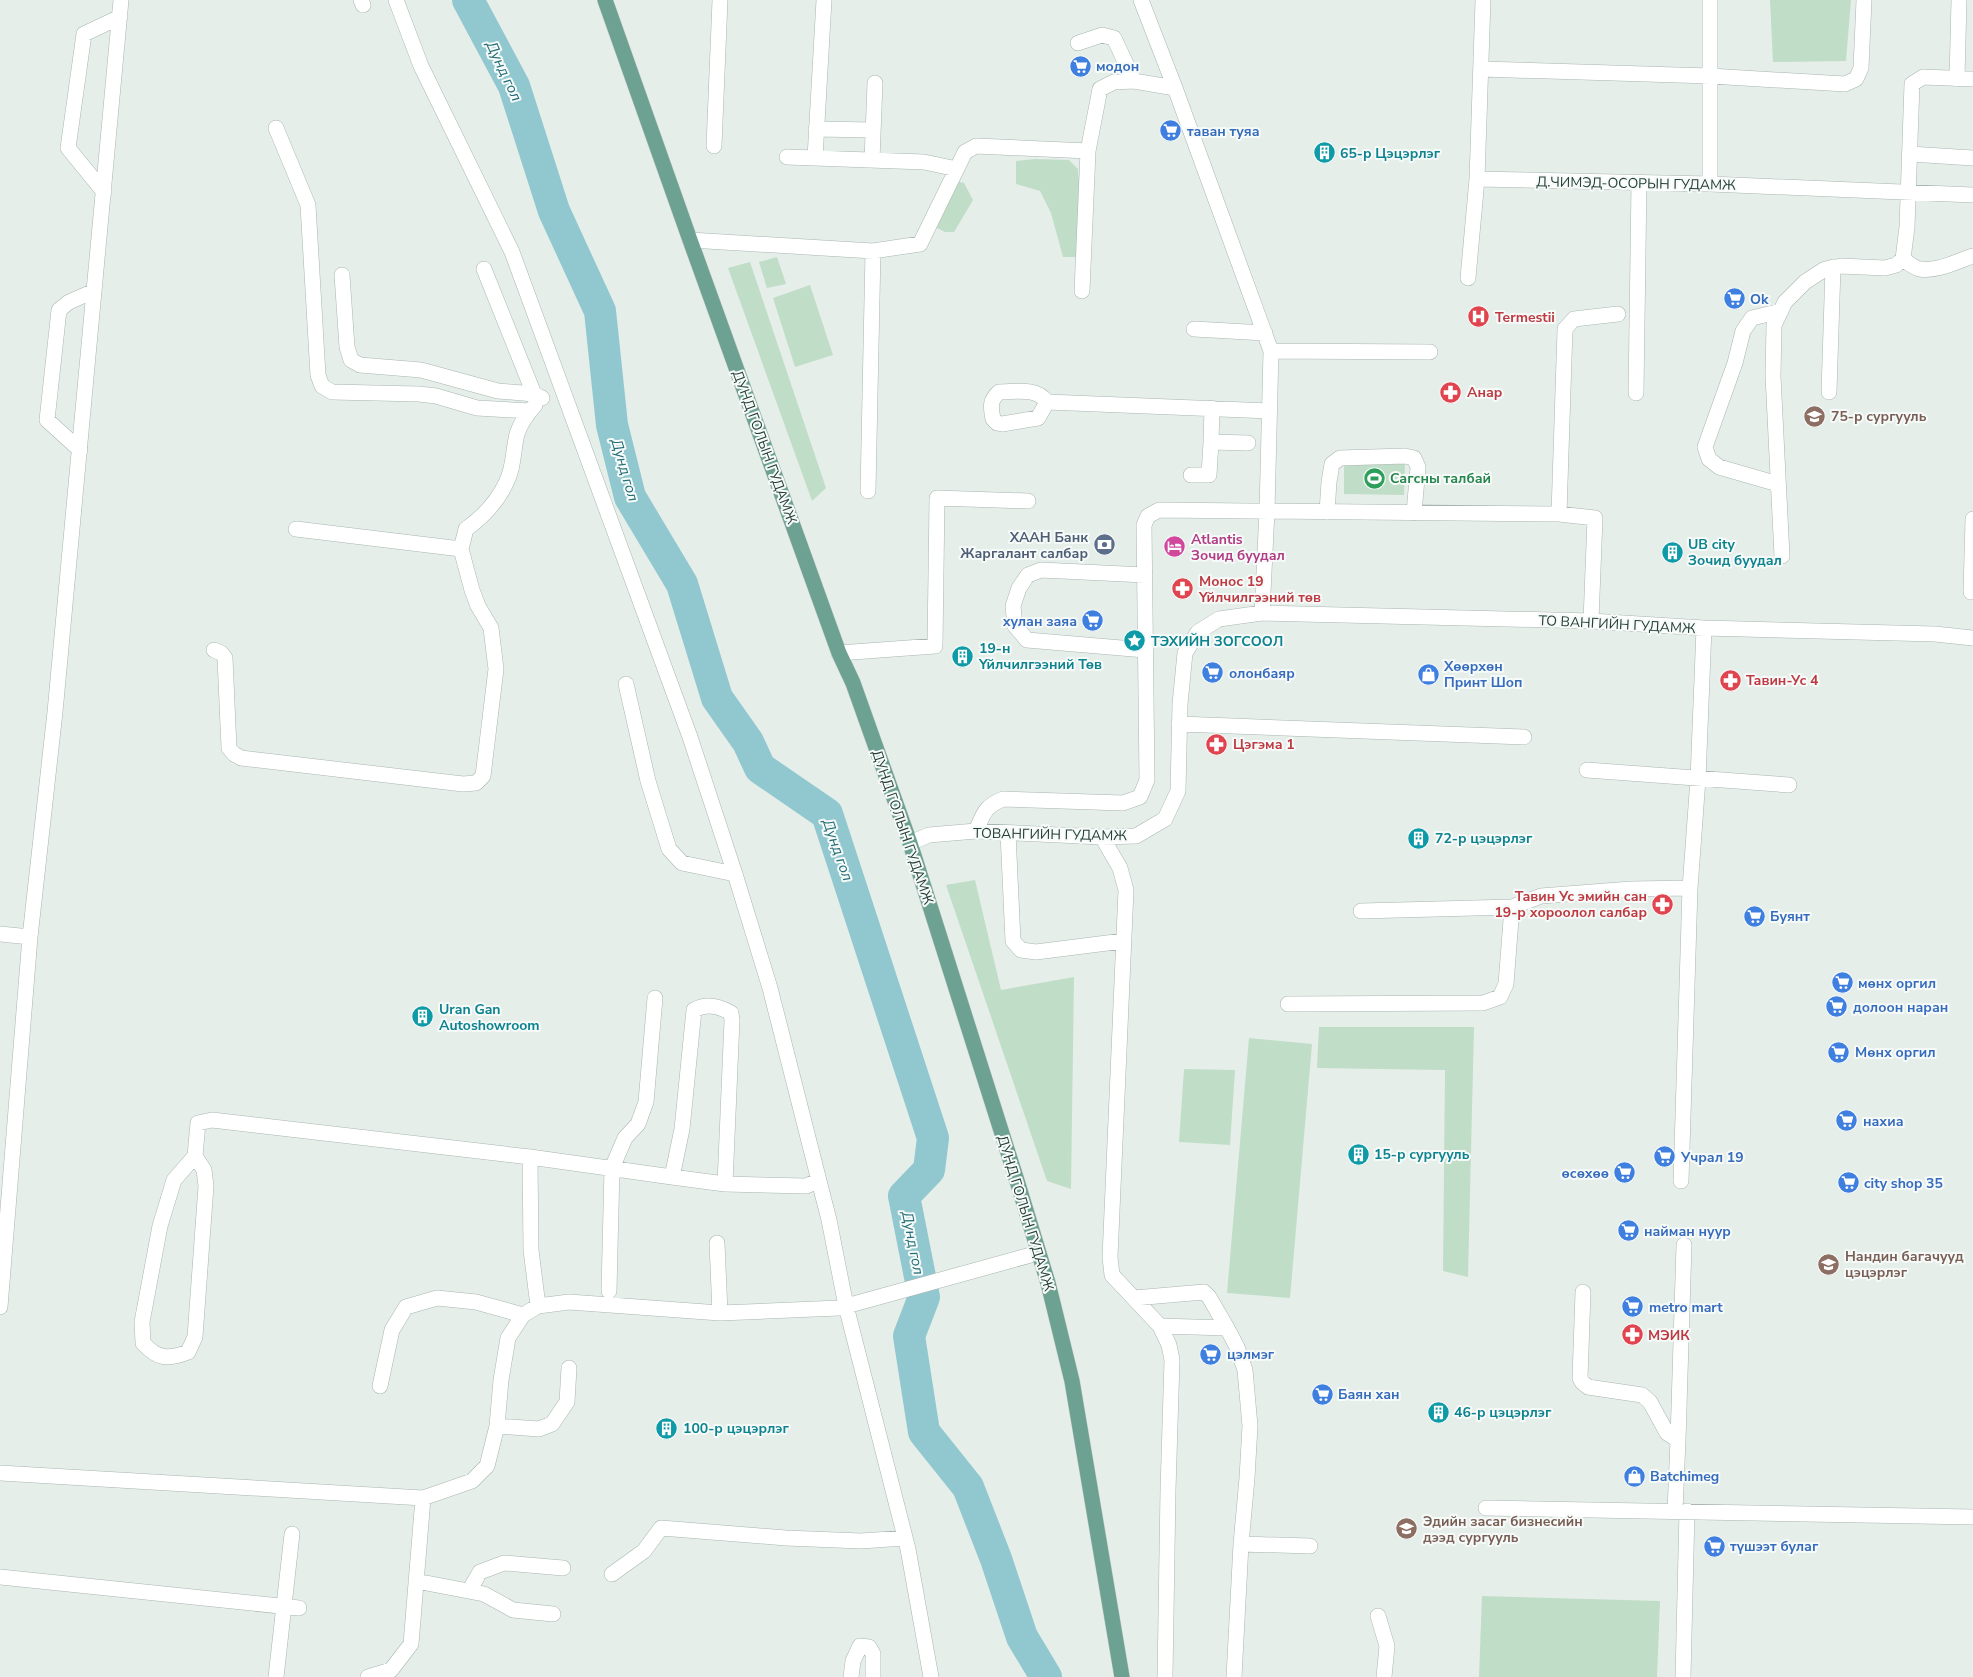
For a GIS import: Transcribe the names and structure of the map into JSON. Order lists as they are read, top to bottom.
{
  "streets": {
    "main road": ["ДУНД ГОЛЫН ГУДАМЖ"],
    "street": ["Д.ЧИМЭД-ОСОРЫН ГУДАМЖ", "ТО ВАНГИЙН ГУДАМЖ", "ТОВАНГИЙН ГУДАМЖ"]
  },
  "crossings": [
    ["ДУНД ГОЛЫН ГУДАМЖ", "ТОВАНГИЙН ГУДАМЖ"],
    ["ТО ВАНГИЙН ГУДАМЖ", "ТОВАНГИЙН ГУДАМЖ"]
  ],
  "water": ["Дунд гол"],
  "places": {
    "supermarket": [
      "модон",
      "таван туяа",
      "Ok",
      "хулан заяа",
      "олонбаяр",
      "Буянт",
      "мөнх оргил",
      "долоон наран",
      "Мөнх оргил",
      "нахиа",
      "Учрал 19",
      "өсөхөө",
      "city shop 35",
      "найман нуур",
      "metro mart",
      "цэлмэг",
      "Баян хан",
      "түшээт булаг"
    ],
    "building": [
      "65-р Цэцэрлэг",
      "UB city Зочид буудал",
      "19-н Үйлчилгээний Төв",
      "72-р цэцэрлэг",
      "Uran Gan Autoshowroom",
      "15-р сургууль",
      "46-р цэцэрлэг",
      "100-р цэцэрлэг"
    ],
    "hospital": ["Termestii"],
    "pharmacy": [
      "Анар",
      "Монос 19 Үйлчилгээний төв",
      "Тавин-Ус 4",
      "Цэгэма 1",
      "Тавин Ус эмийн сан 19-р хороолол салбар",
      "МЭИК"
    ],
    "school or university": ["75-р сургууль", "Нандин багачууд цэцэрлэг", "Эдийн засаг бизнесийн дээд сургууль"],
    "sports": ["Сагсны талбай"],
    "bank": ["ХААН Банк Жаргалант салбар"],
    "hotel": ["Atlantis Зочид буудал"],
    "place": ["ТЭХИЙН ЗОГСООЛ"],
    "shop": ["Хөөрхөн Принт Шоп", "Batchimeg"]
  }
}
